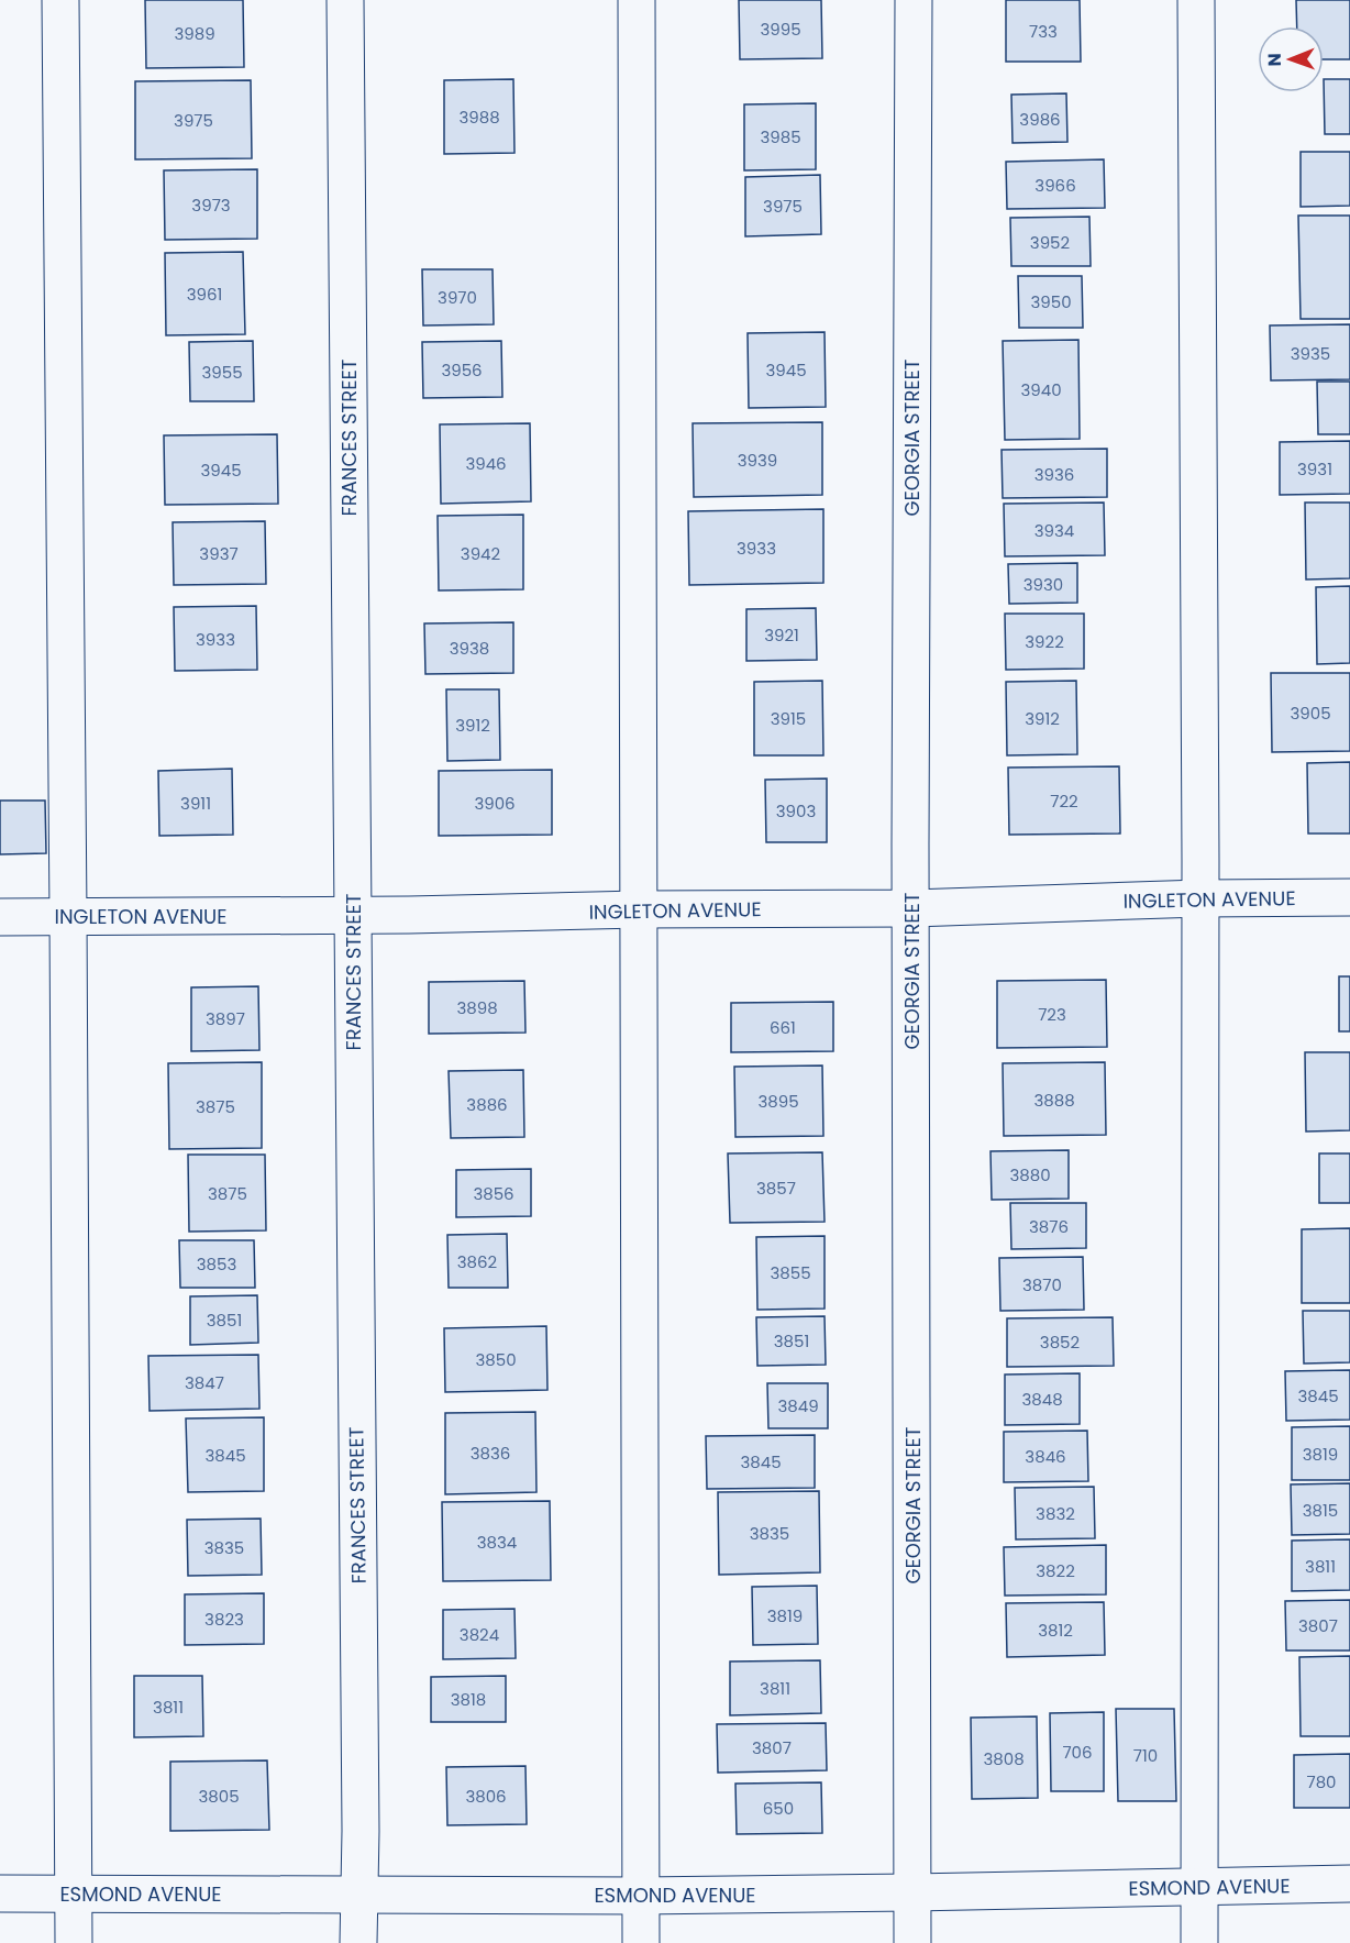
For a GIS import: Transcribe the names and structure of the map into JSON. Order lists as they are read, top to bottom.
{
  "streets": {
    "street": [
      "FRANCES STREET",
      "GEORGIA STREET",
      "INGLETON AVENUE",
      "ESMOND AVENUE"
    ]
  },
  "crossings": [
    ["FRANCES STREET", "INGLETON AVENUE"],
    ["FRANCES STREET", "ESMOND AVENUE"],
    ["GEORGIA STREET", "INGLETON AVENUE"],
    ["GEORGIA STREET", "ESMOND AVENUE"]
  ],
  "house_numbers": [
    "3995",
    "733",
    "3989",
    "3988",
    "3986",
    "3975",
    "3985",
    "3966",
    "3973",
    "3975",
    "3952",
    "3961",
    "3970",
    "3950",
    "3935",
    "3956",
    "3945",
    "3955",
    "3940",
    "3939",
    "3946",
    "3931",
    "3945",
    "3936",
    "3934",
    "3933",
    "3937",
    "3942",
    "3930",
    "3921",
    "3933",
    "3922",
    "3938",
    "3905",
    "3915",
    "3912",
    "3912",
    "722",
    "3911",
    "3906",
    "3903",
    "3898",
    "723",
    "3897",
    "661",
    "3888",
    "3895",
    "3886",
    "3875",
    "3880",
    "3857",
    "3875",
    "3856",
    "3876",
    "3862",
    "3853",
    "3855",
    "3870",
    "3851",
    "3851",
    "3852",
    "3850",
    "3847",
    "3845",
    "3848",
    "3849",
    "3836",
    "3819",
    "3845",
    "3846",
    "3845",
    "3815",
    "3832",
    "3835",
    "3834",
    "3835",
    "3811",
    "3822",
    "3819",
    "3823",
    "3807",
    "3812",
    "3824",
    "3811",
    "3818",
    "3811",
    "3807",
    "706",
    "710",
    "3808",
    "780",
    "3805",
    "3806",
    "650"
  ],
  "north": "left"
}
